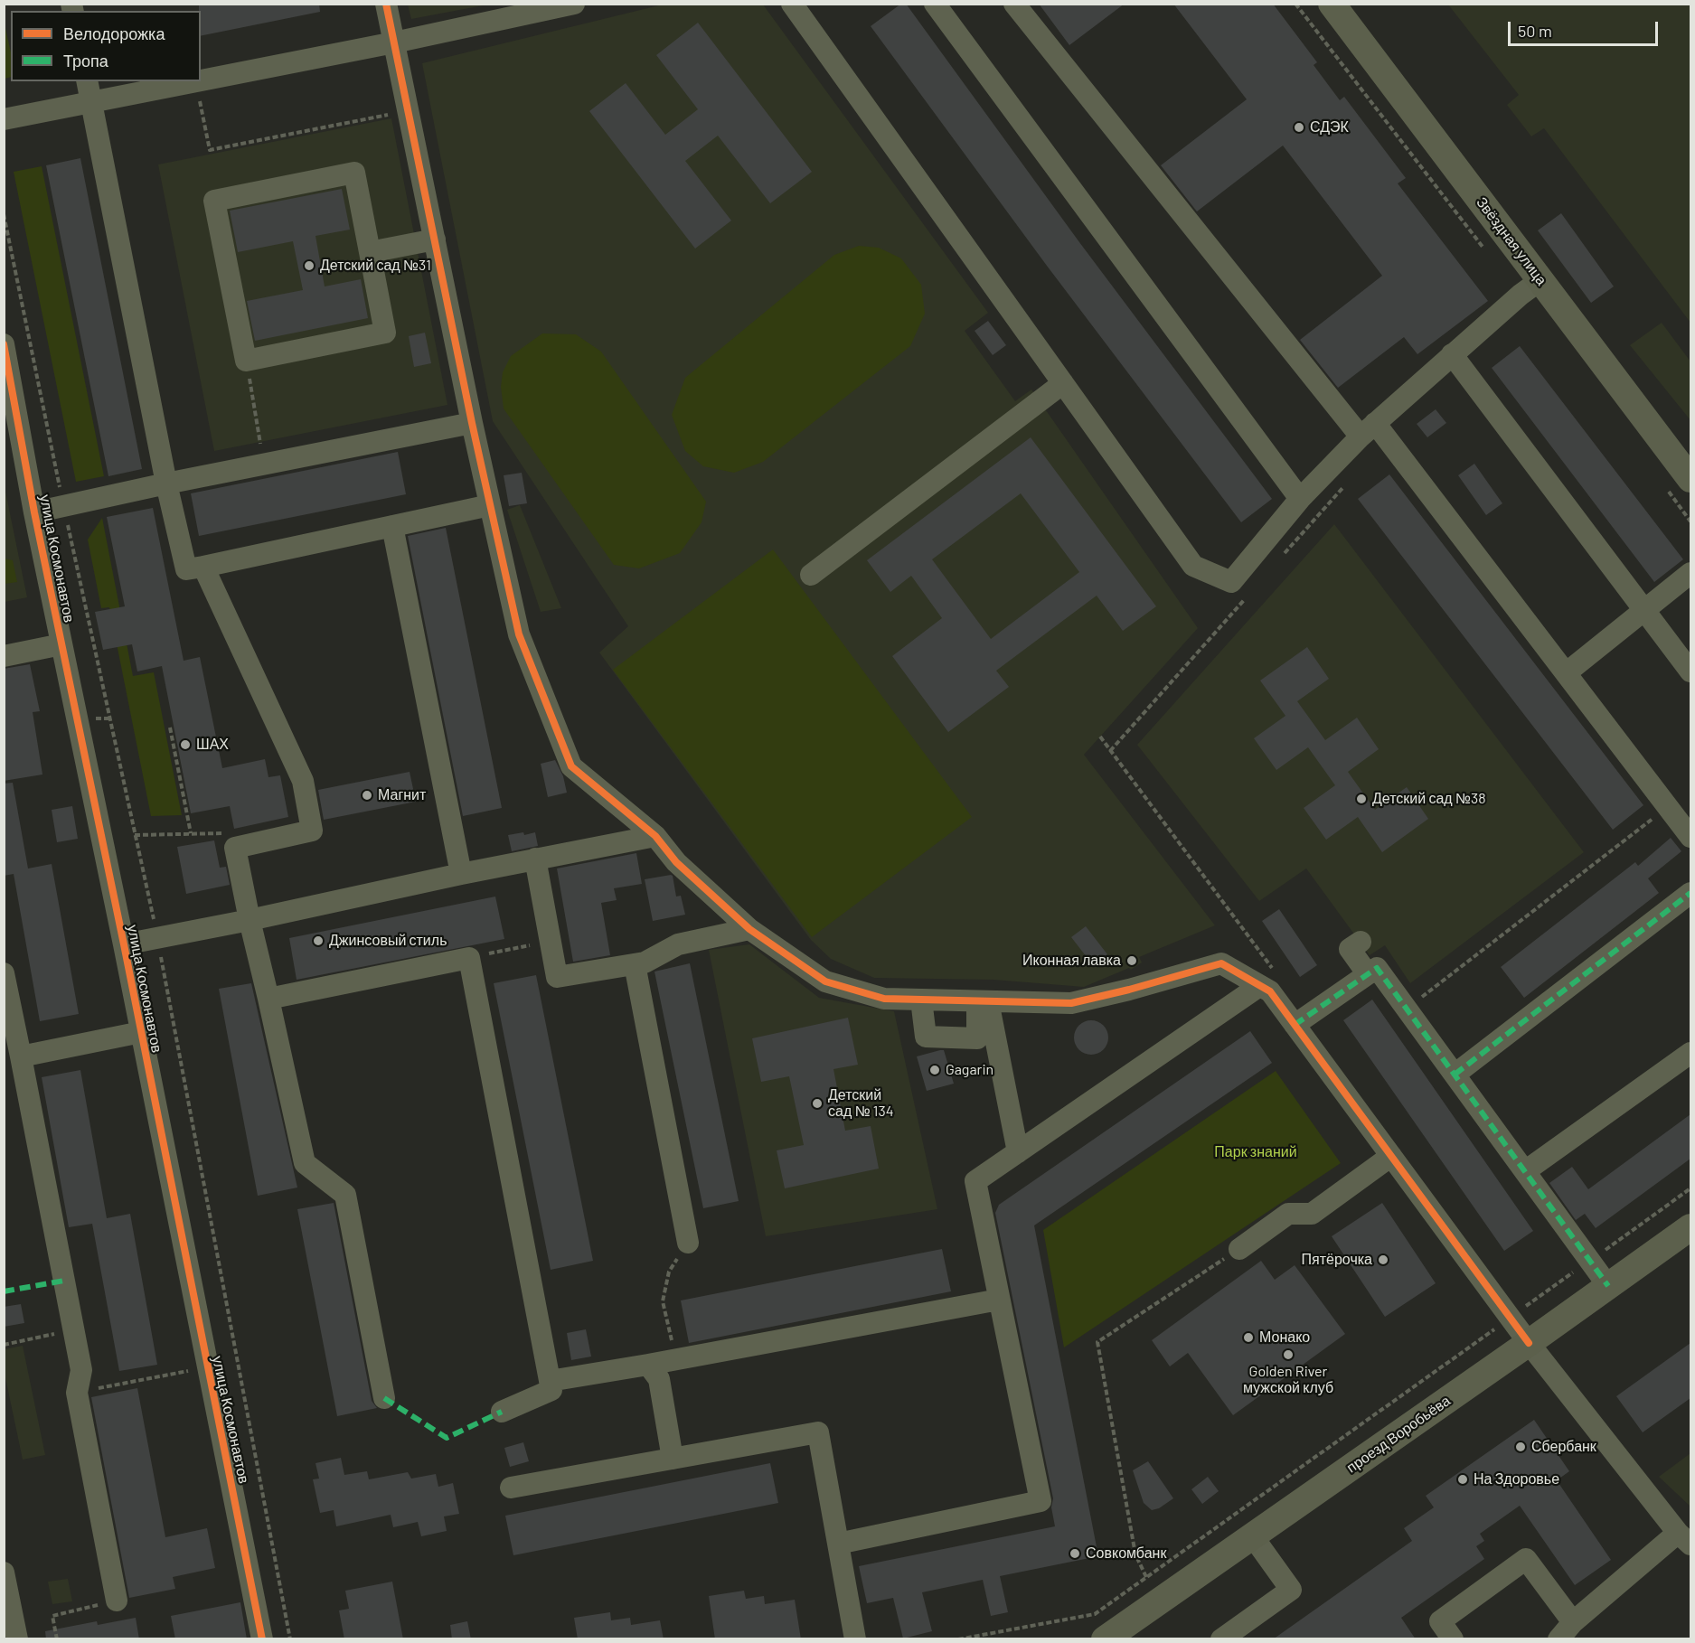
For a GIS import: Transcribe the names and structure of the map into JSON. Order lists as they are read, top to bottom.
{
  "streets": {
    "main road": ["Звёздная улица", "проезд Воробьёва"],
    "street": ["улица Космонавтов"]
  },
  "parks": ["Парк знаний"],
  "places": [
    "СДЭК",
    "Детский сад №31",
    "ШАХ",
    "Магнит",
    "Детский сад №38",
    "Джинсовый стиль",
    "Иконная лавка",
    "Gagarin",
    "Детский сад № 134",
    "Пятёрочка",
    "Монако",
    "Golden River мужской клуб",
    "Сбербанк",
    "На Здоровье",
    "Совкомбанк"
  ],
  "legend": ["Велодорожка", "Тропа"],
  "scale_bar": "50 m"
}
